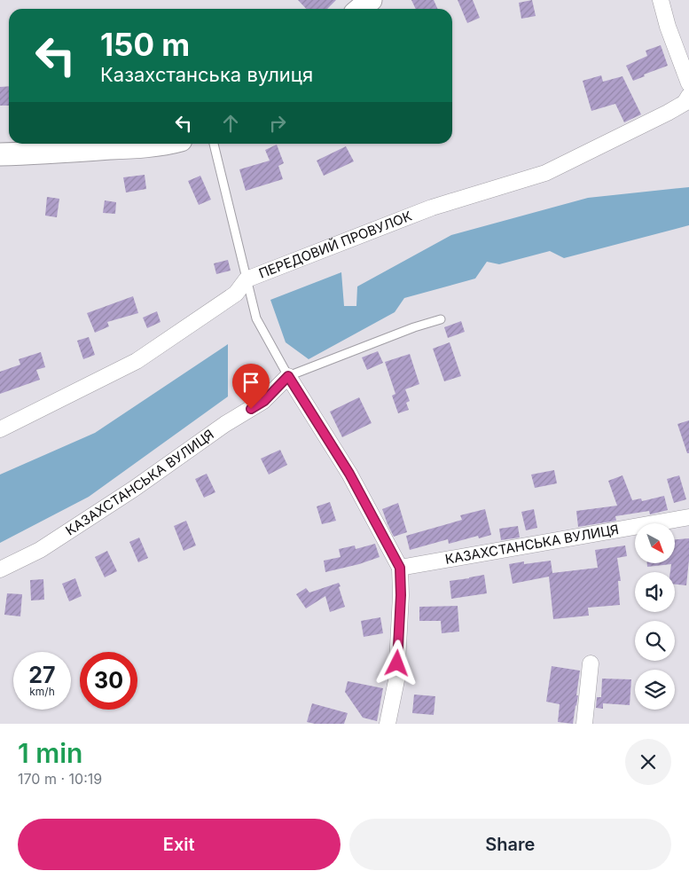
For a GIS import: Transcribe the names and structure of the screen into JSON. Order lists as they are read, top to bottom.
{
  "streets": {
    "street": ["ПЕРЕДОВИЙ ПРОВУЛОК", "КАЗАХСТАНСЬКА ВУЛИЦЯ"]
  },
  "north": "bottom right",
  "page": {
    "turn": ["150 m", "Казахстанська вулиця"],
    "speed": "27 km/h",
    "limit": "30",
    "heading": ["1 min", "170 m · 10:19"],
    "buttons": ["Exit", "Share"]
  }
}
